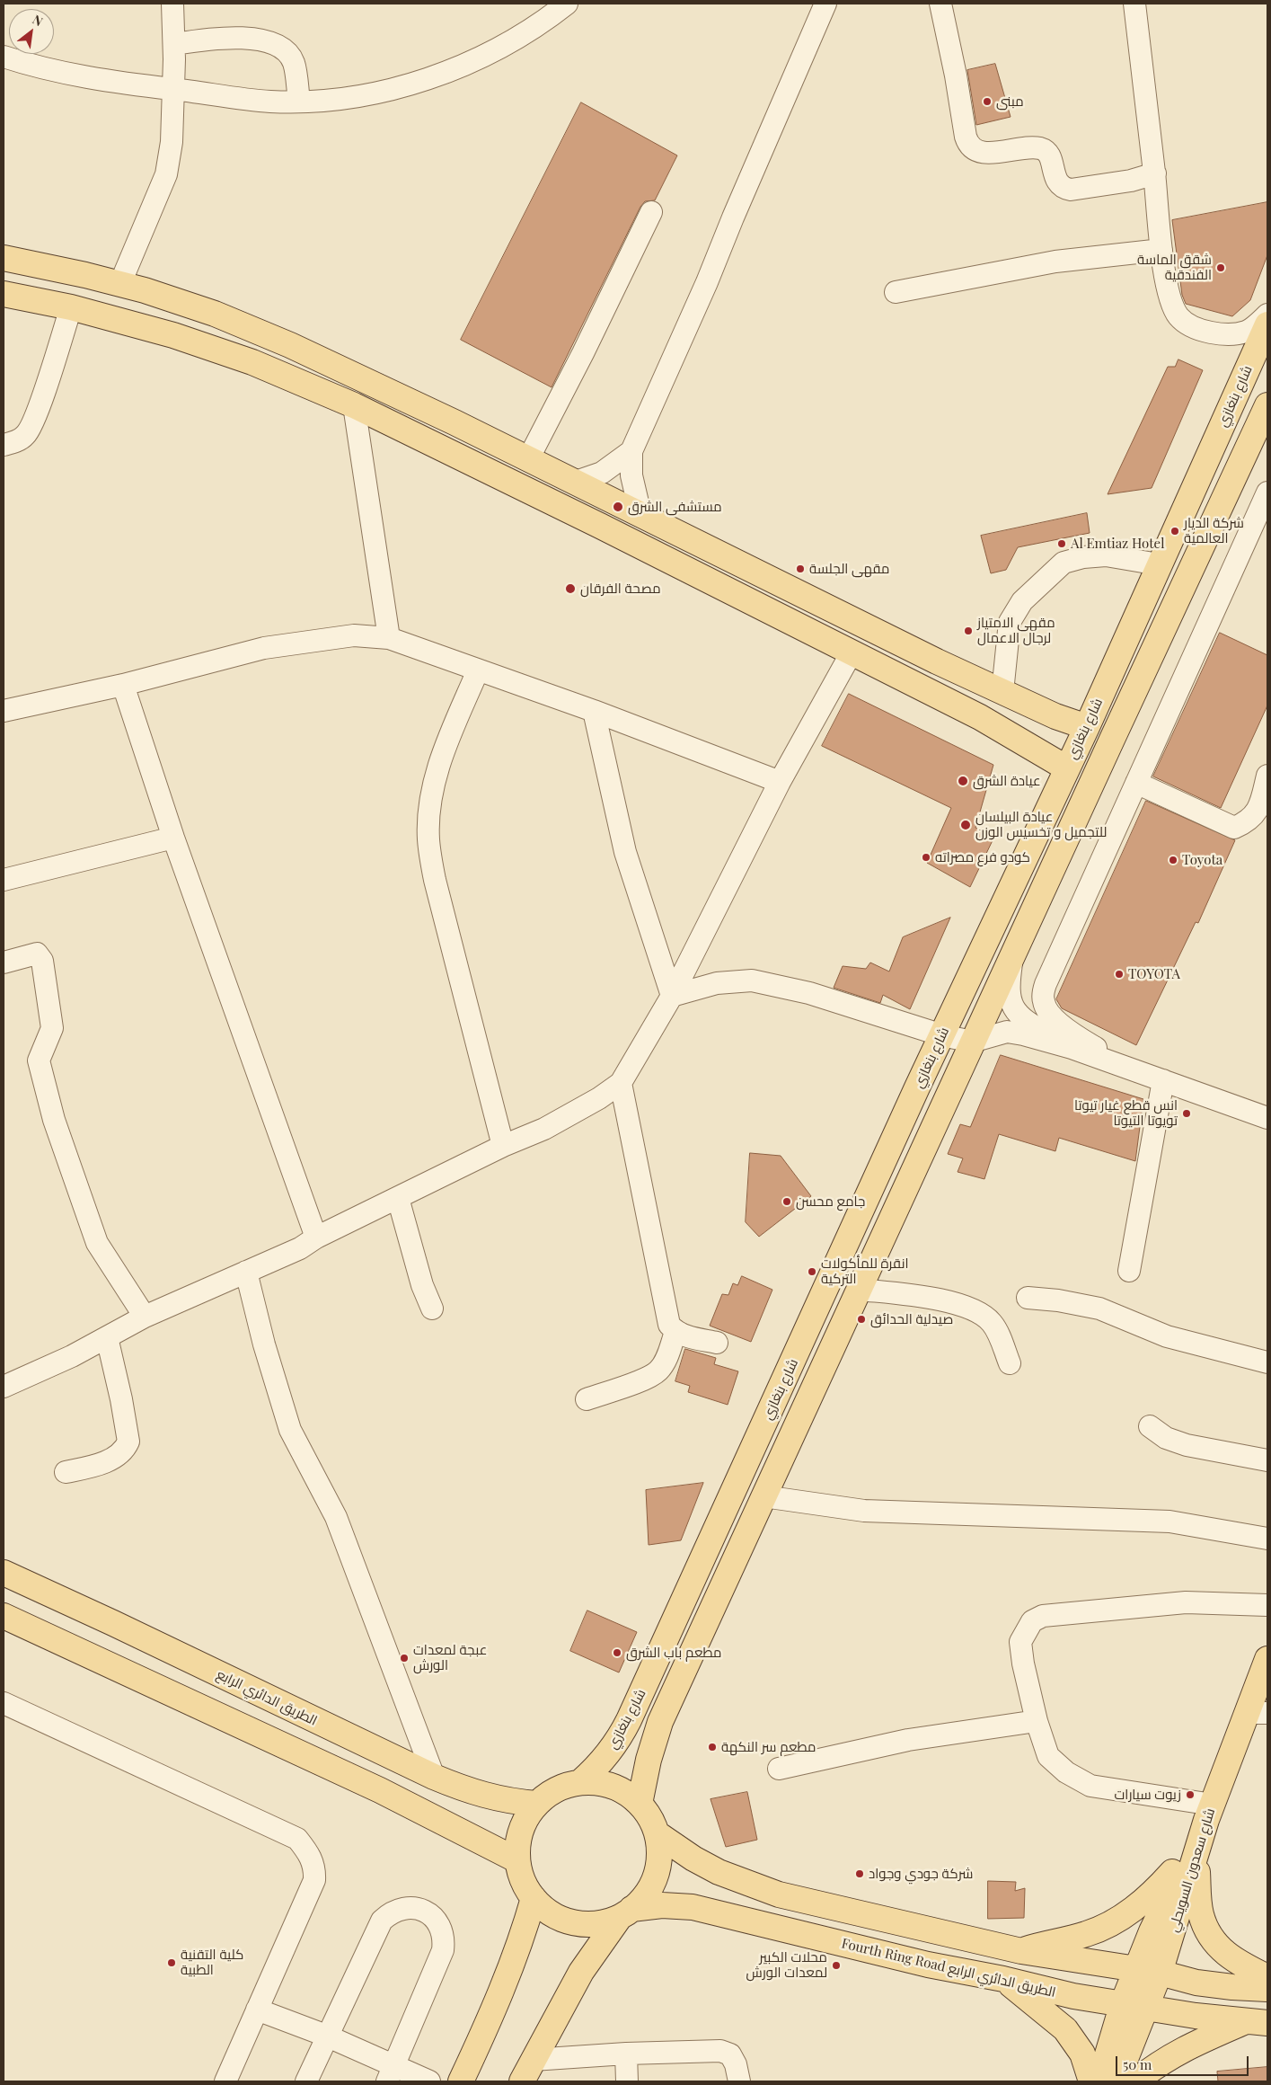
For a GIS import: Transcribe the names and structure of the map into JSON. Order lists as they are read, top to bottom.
{
  "streets": {
    "main road": [
      "شارع بنغازي",
      "الطريق الدائري الرابع",
      "شارع سعدون السويحلي",
      "Fourth Ring Road الطريق الدائري الرابع"
    ]
  },
  "crossings": [
    ["شارع بنغازي", "الطريق الدائري الرابع"],
    ["شارع بنغازي", "Fourth Ring Road الطريق الدائري الرابع"],
    ["الطريق الدائري الرابع", "Fourth Ring Road الطريق الدائري الرابع"],
    ["شارع سعدون السويحلي", "Fourth Ring Road الطريق الدائري الرابع"]
  ],
  "places": [
    "مبنى",
    "شقق الماسة الفندقية",
    "مستشفى الشرق",
    "شركة الديار العالمية",
    "Al Emtiaz Hotel",
    "مقهى الجلسة",
    "مصحة الفرقان",
    "مقهى الامتياز لرجال الاعمال",
    "عيادة الشرق",
    "عيادة البيلسان للتجميل و تخسيس الوزن",
    "كودو فرع مصراته",
    "Toyota",
    "TOYOTA",
    "انس قطع غيار تيوتا تويوتا التيوتا",
    "جامع محسن",
    "انقرة للمأكولات التركية",
    "صيدلية الحدائق",
    "مطعم باب الشرق",
    "عبجة لمعدات الورش",
    "مطعم سر النكهة",
    "زيوت سيارات",
    "شركة جودي وجواد",
    "كلية التقنية الطبية",
    "محلات الكبير لمعدات الورش"
  ],
  "scale_bar": "50 m",
  "north": "top right"
}
